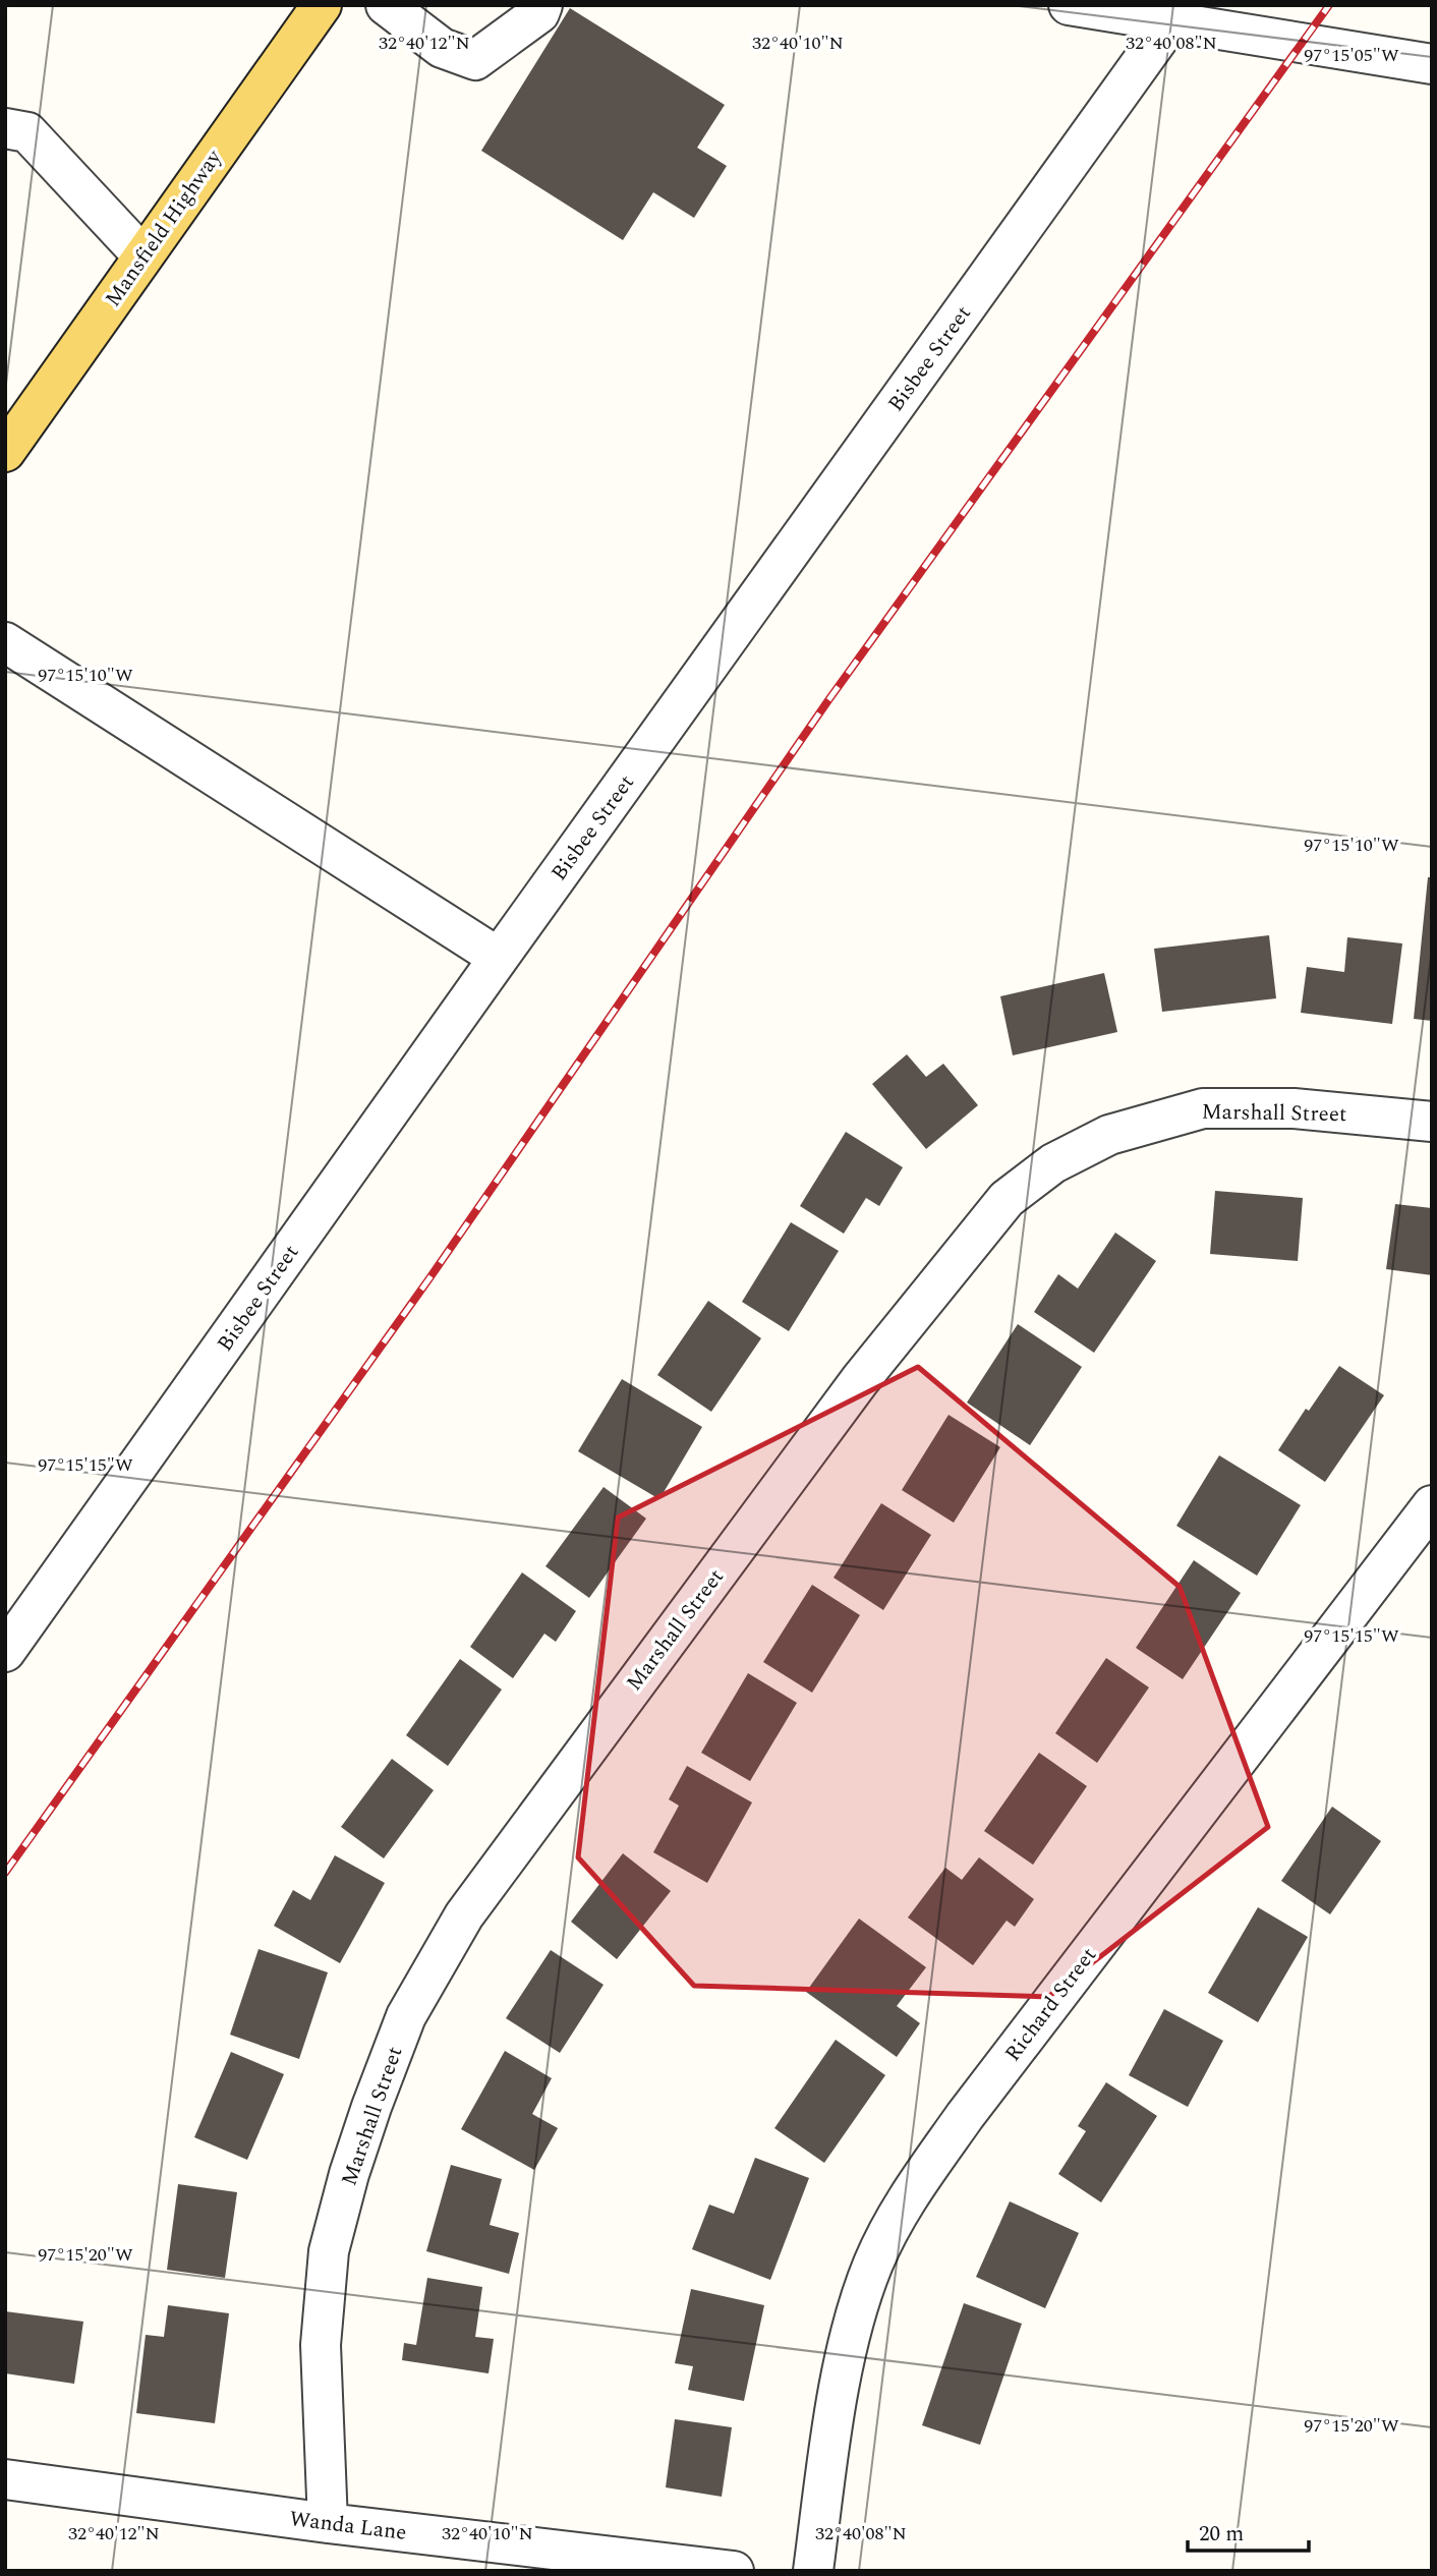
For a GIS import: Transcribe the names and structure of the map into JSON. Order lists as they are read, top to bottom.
{
  "streets": {
    "main road": ["Mansfield Highway"],
    "street": [
      "Bisbee Street",
      "Marshall Street",
      "Richard Street",
      "Wanda Lane"
    ]
  },
  "crossings": [
    ["Marshall Street", "Wanda Lane"]
  ],
  "scale_bar": "20 m",
  "coordinates": [
    "32°40'12\"N",
    "32°40'10\"N",
    "32°40'08\"N",
    "97°15'05\"W",
    "97°15'10\"W",
    "97°15'15\"W",
    "97°15'20\"W"
  ]
}
